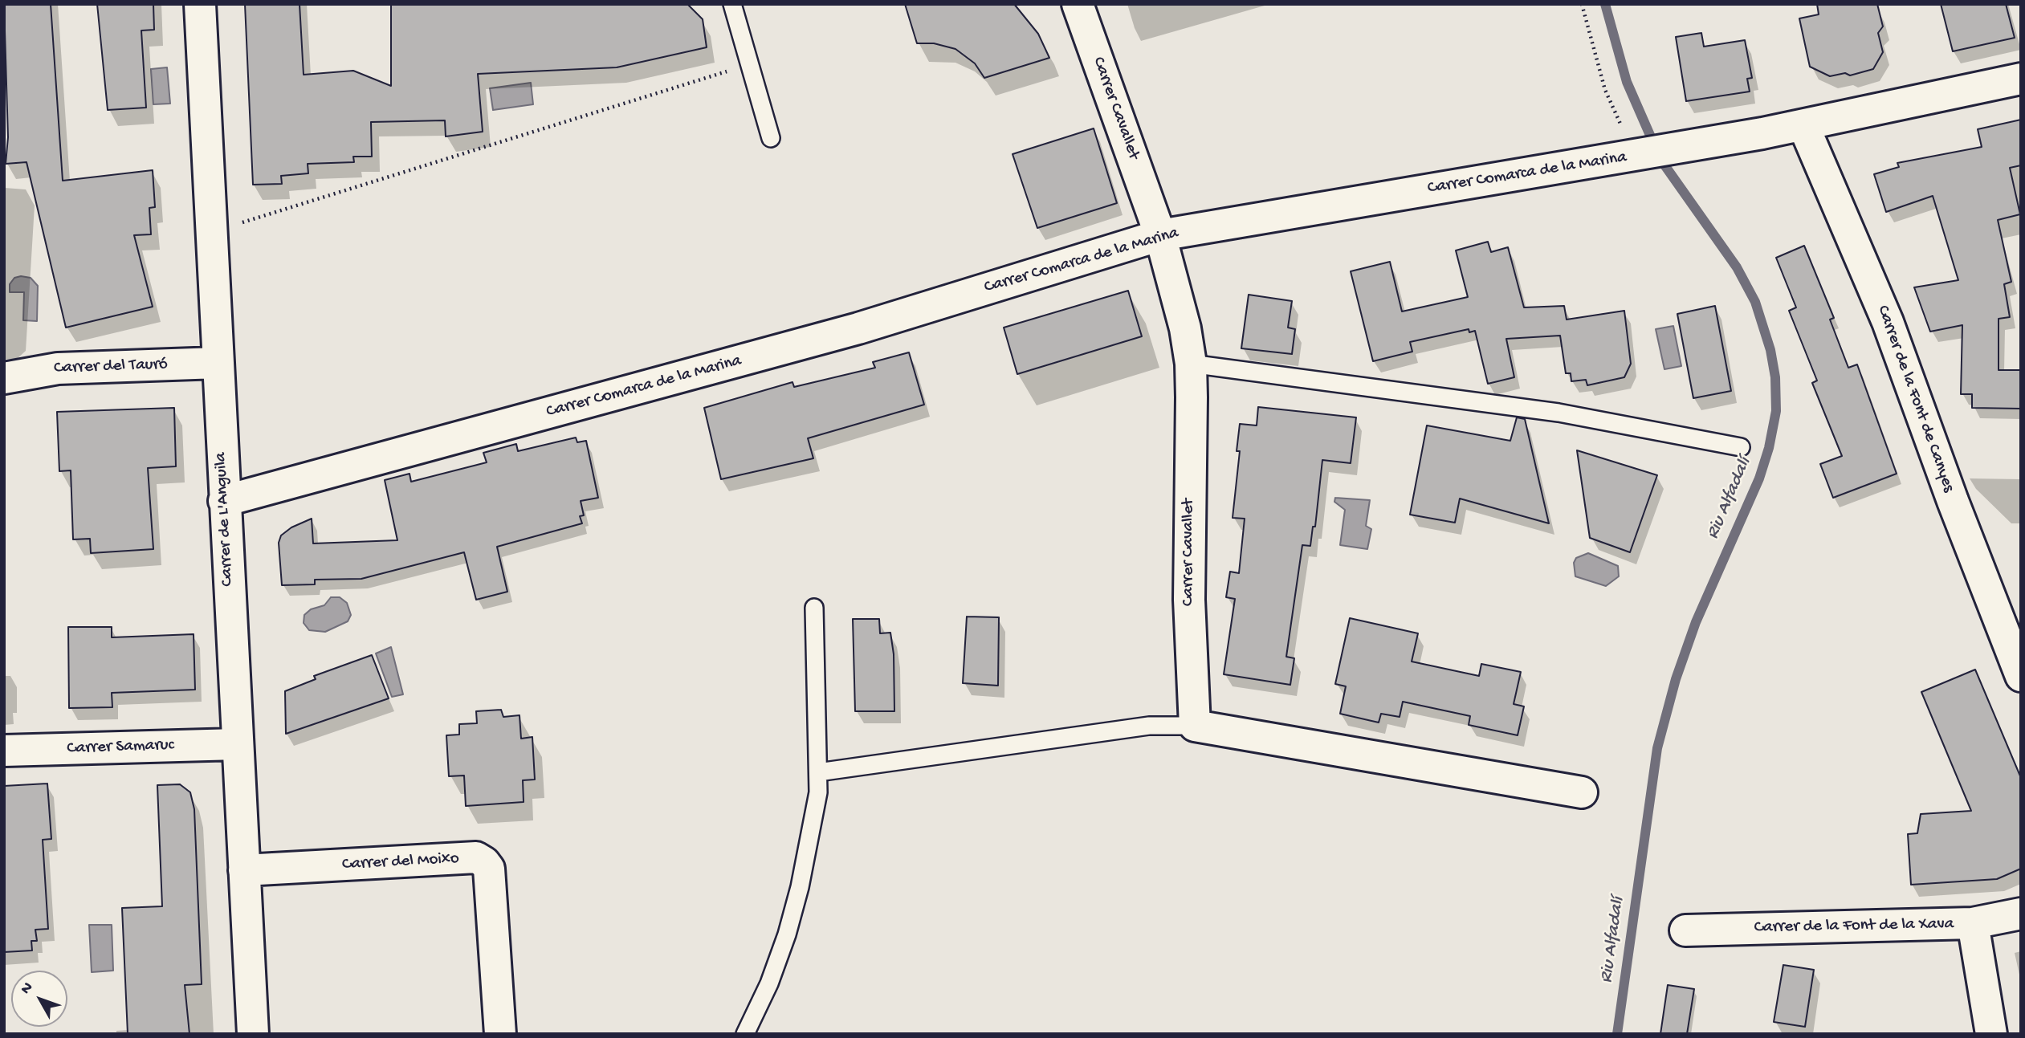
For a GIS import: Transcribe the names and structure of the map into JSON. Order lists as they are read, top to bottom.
{
  "streets": {
    "street": [
      "Carrer Cavallet",
      "Carrer Comarca de la Marina",
      "Carrer del Tauró",
      "Carrer de la Font de Canyes",
      "Carrer de L'Anguila",
      "Carrer Samaruc",
      "Carrer del Moixo",
      "Carrer de la Font de la Xava"
    ]
  },
  "crossings": [
    ["Carrer Cavallet", "Carrer Comarca de la Marina"],
    ["Carrer Comarca de la Marina", "Carrer de la Font de Canyes"],
    ["Carrer Comarca de la Marina", "Carrer de L'Anguila"],
    ["Carrer del Tauró", "Carrer de L'Anguila"],
    ["Carrer de L'Anguila", "Carrer Samaruc"],
    ["Carrer de L'Anguila", "Carrer del Moixo"]
  ],
  "water": ["Riu Alfadalí"],
  "north": "top left"
}
